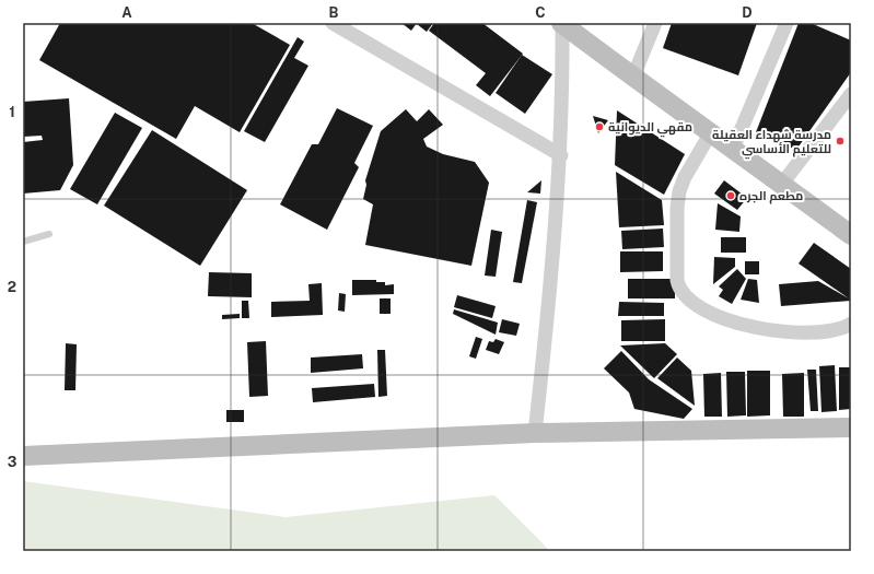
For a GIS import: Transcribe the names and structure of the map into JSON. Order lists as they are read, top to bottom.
{
  "places": ["مقهي الديوانية", "مدرسة شهداء العقيلة للتعليم الأساسي", "مطعم الجره"],
  "grid": {
    "columns": [
      "A",
      "B",
      "C",
      "D"
    ],
    "rows": ["1", "2", "3"]
  }
}
